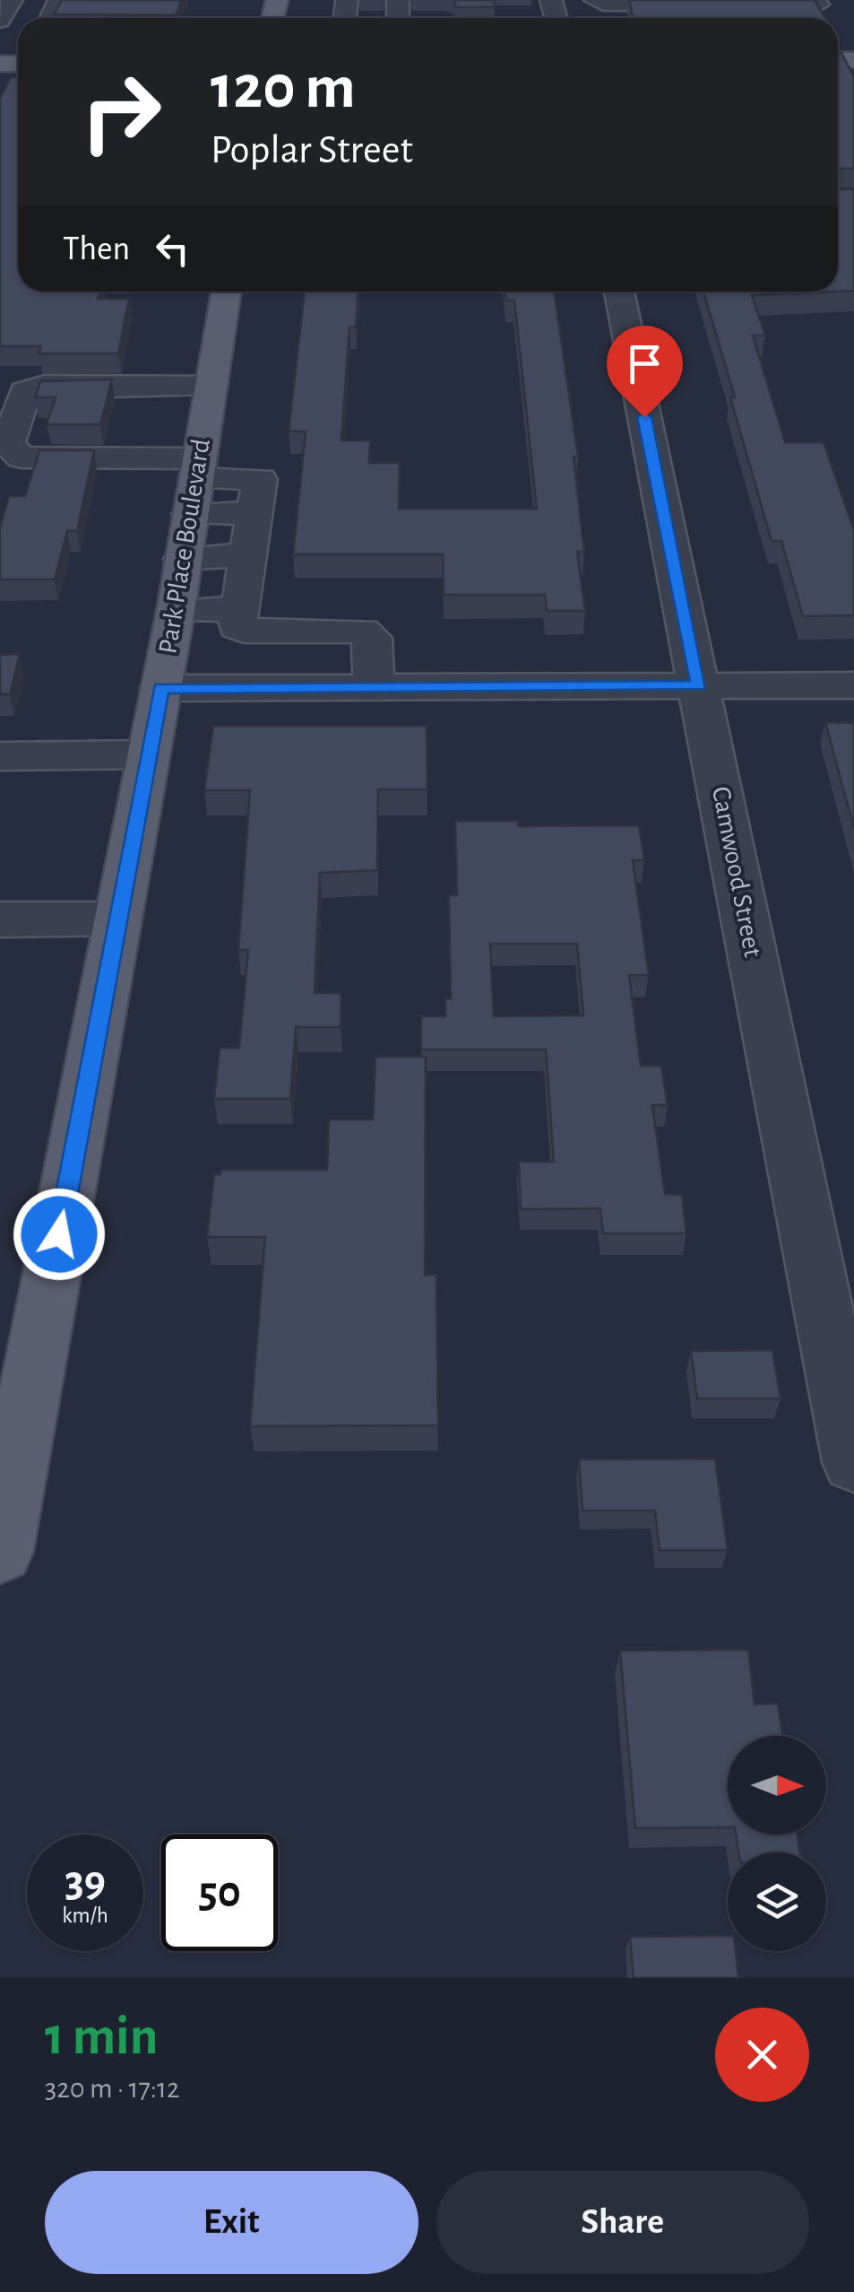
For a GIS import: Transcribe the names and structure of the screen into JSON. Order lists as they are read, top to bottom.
{
  "streets": {
    "main road": ["Park Place Boulevard"],
    "street": ["Camwood Street"]
  },
  "north": "right",
  "page": {
    "turn": ["120 m", "Poplar Street"],
    "then": "Then",
    "speed": "39 km/h",
    "limit": "50",
    "heading": ["1 min", "320 m · 17:12"],
    "buttons": ["Exit", "Share"]
  }
}
